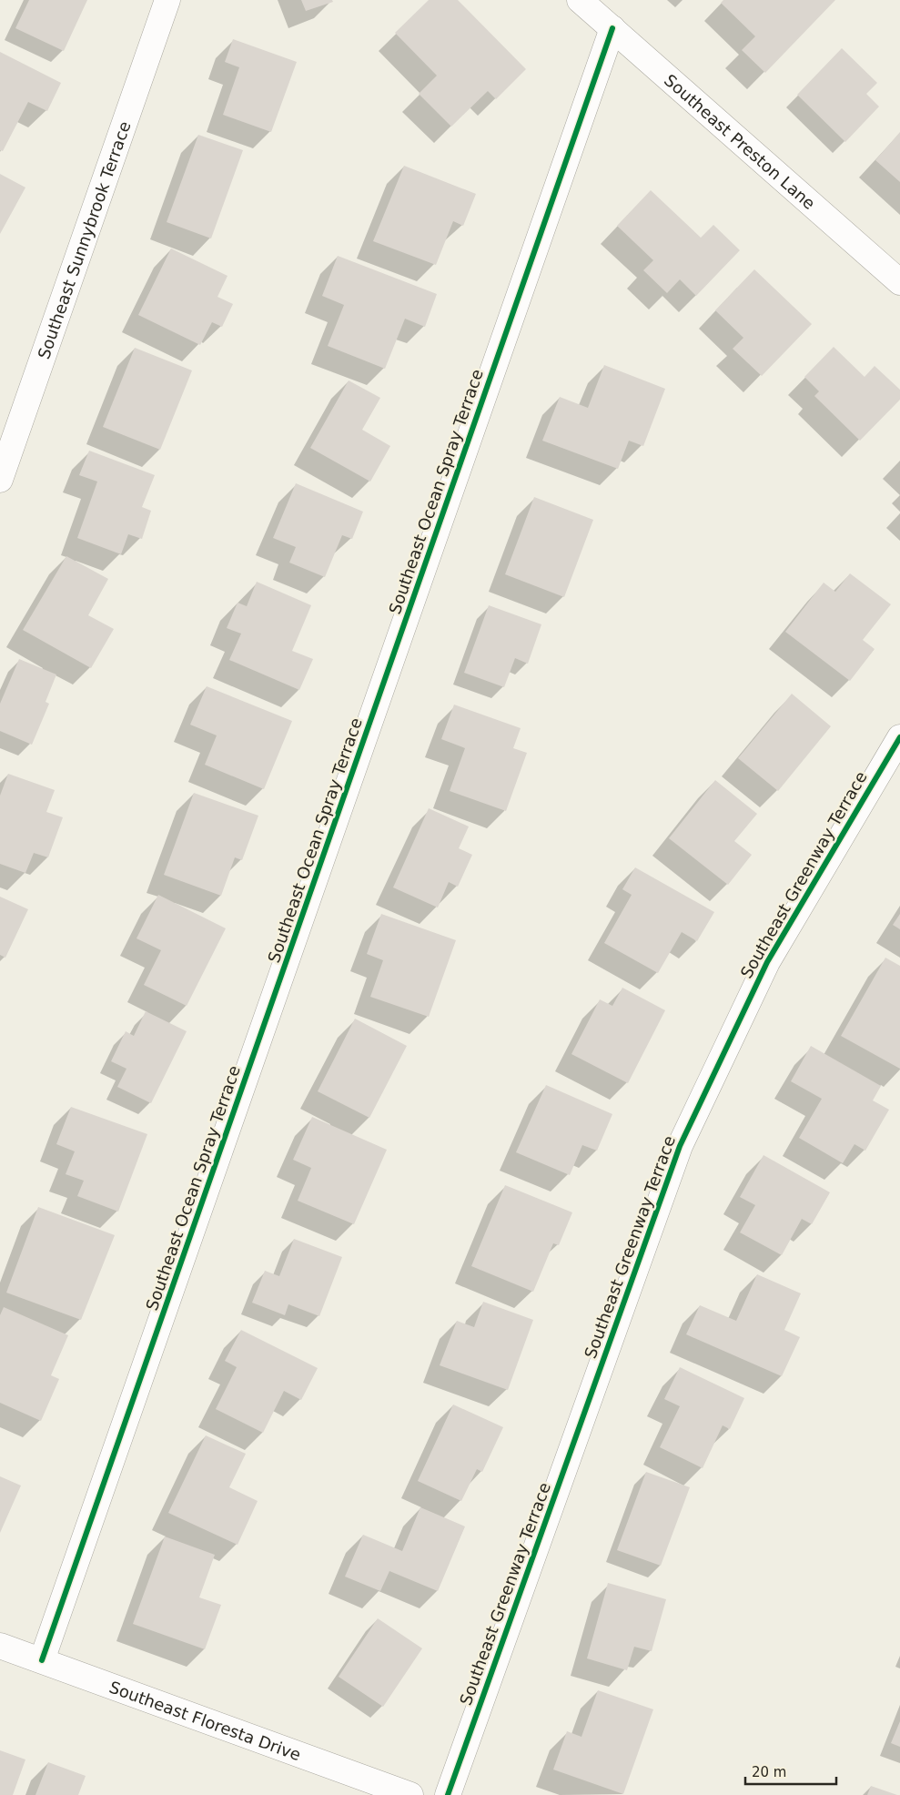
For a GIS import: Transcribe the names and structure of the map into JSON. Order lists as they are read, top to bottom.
{
  "streets": {
    "street": [
      "Southeast Preston Lane",
      "Southeast Sunnybrook Terrace",
      "Southeast Ocean Spray Terrace",
      "Southeast Greenway Terrace",
      "Southeast Floresta Drive"
    ]
  },
  "crossings": [
    ["Southeast Preston Lane", "Southeast Ocean Spray Terrace"],
    ["Southeast Ocean Spray Terrace", "Southeast Floresta Drive"]
  ],
  "scale_bar": "20 m"
}
